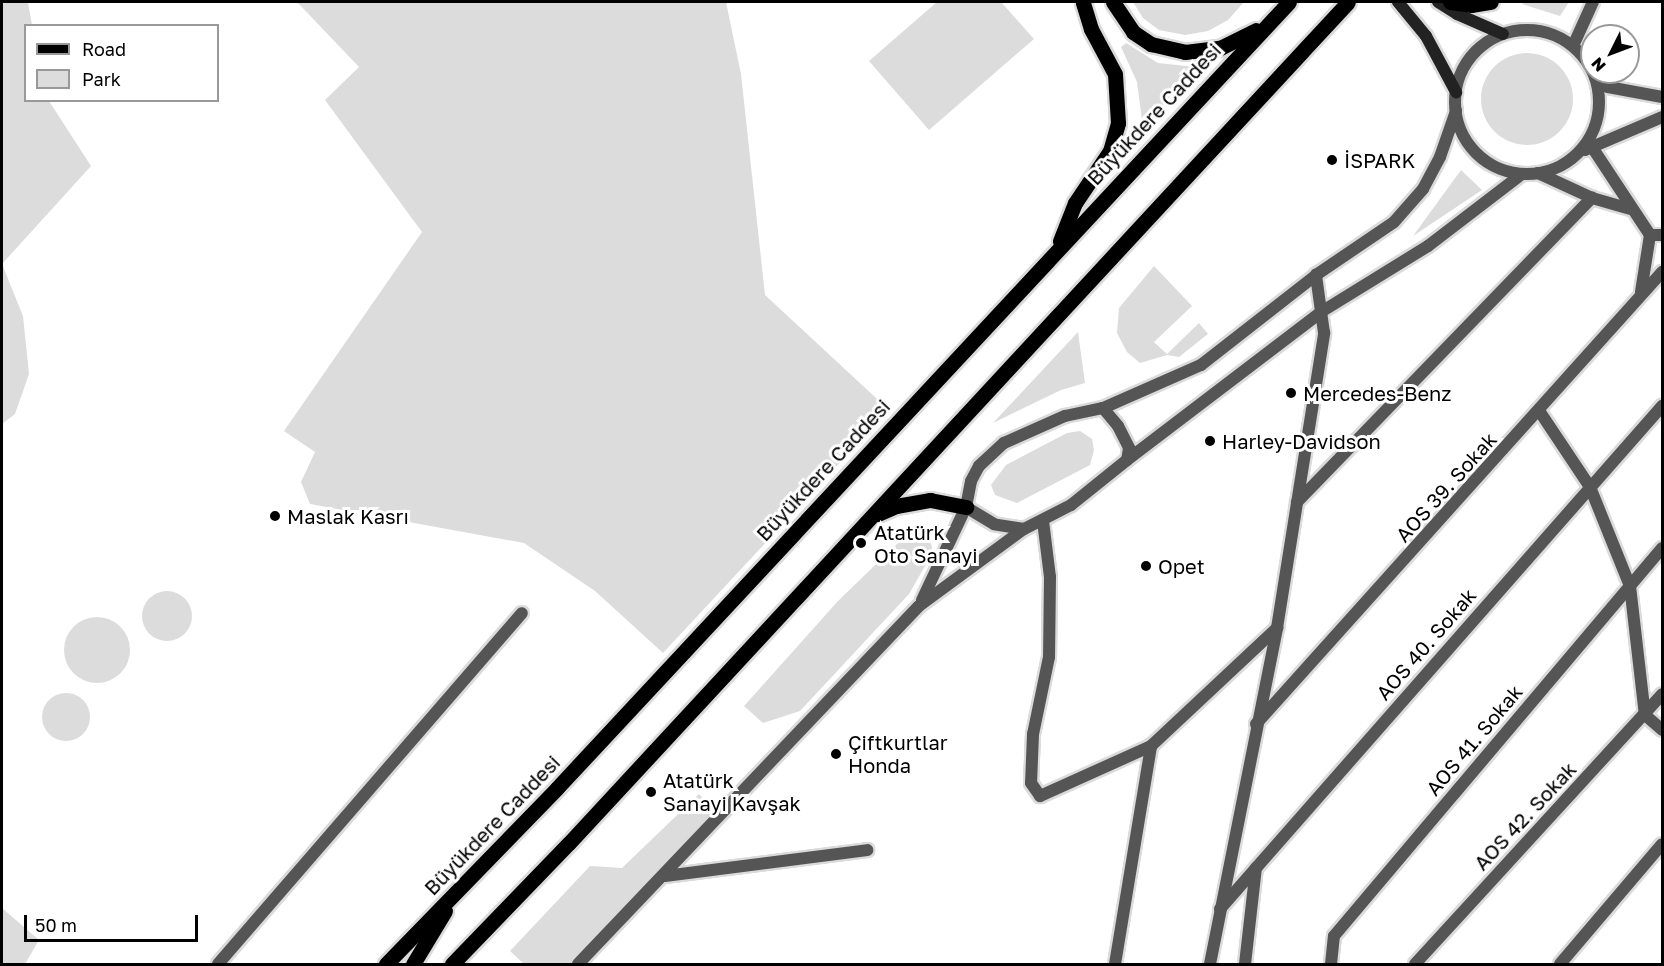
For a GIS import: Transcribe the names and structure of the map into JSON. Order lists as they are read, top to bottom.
{
  "streets": {
    "main road": ["Büyükdere Caddesi"],
    "street": [
      "AOS 39. Sokak",
      "AOS 40. Sokak",
      "AOS 41. Sokak",
      "AOS 42. Sokak"
    ]
  },
  "places": [
    "İSPARK",
    "Mercedes-Benz",
    "Harley-Davidson",
    "Maslak Kasrı",
    "Atatürk Oto Sanayi",
    "Opet",
    "Çiftkurtlar Honda",
    "Atatürk Sanayi Kavşak"
  ],
  "legend": ["Road", "Park"],
  "scale_bar": "50 m",
  "north": "bottom left"
}
